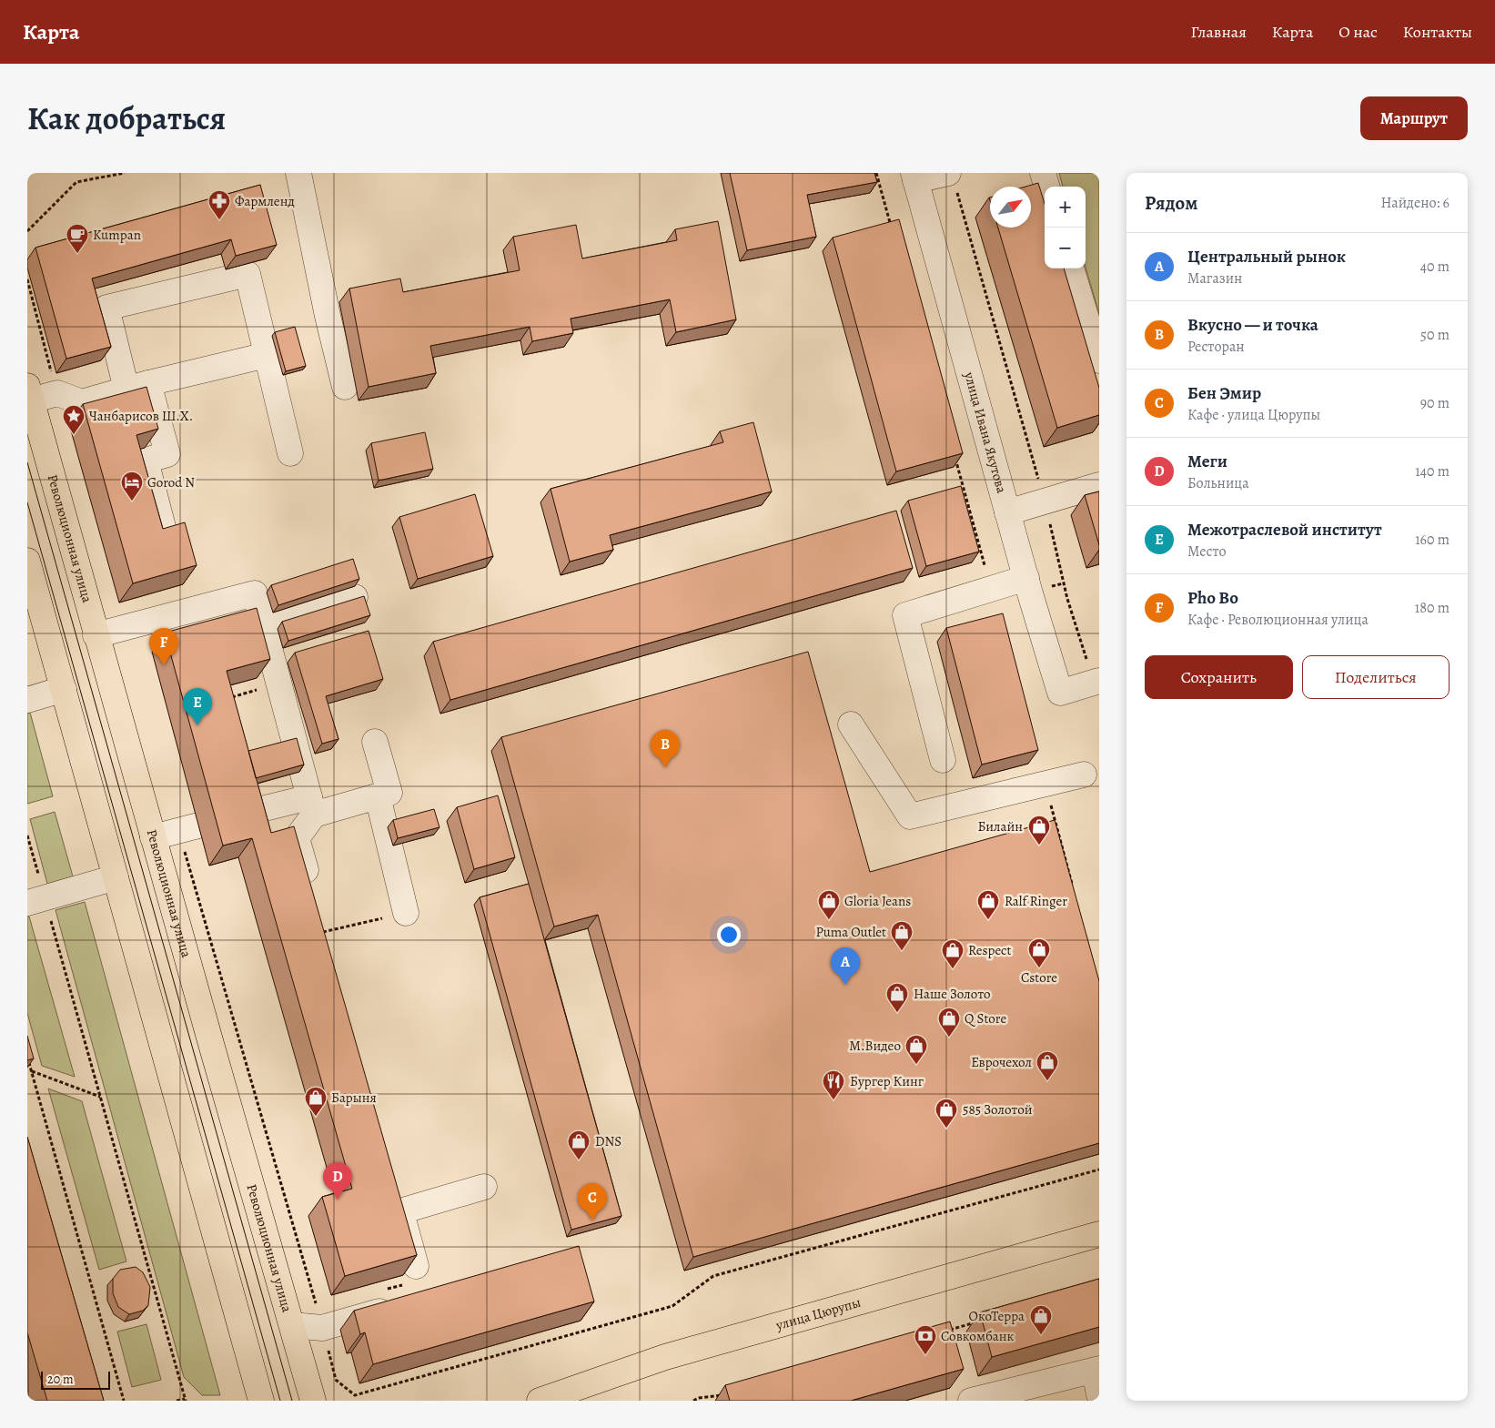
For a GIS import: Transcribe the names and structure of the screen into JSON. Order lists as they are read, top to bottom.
{
  "streets": {
    "main road": ["Революционная улица", "улица Цюрупы"],
    "street": ["улица Ивана Якутова"]
  },
  "places": {
    "pharmacy": ["Фармленд"],
    "cafe": ["Kumpan"],
    "place": ["Чанбарисов Ш.Х."],
    "hotel": ["Gorod N"],
    "shop": [
      "Билайн",
      "Gloria Jeans",
      "Ralf Ringer",
      "Puma Outlet",
      "Cstore",
      "Respect",
      "Наше Золото",
      "Q Store",
      "М.Видео",
      "Еврочехол",
      "Барыня",
      "585 Золотой",
      "DNS",
      "ОкоТерра"
    ],
    "restaurant": ["Бургер Кинг"],
    "bank": ["Совкомбанк"]
  },
  "scale_bar": "20 m",
  "north": "top right",
  "page": {
    "header": "Карта",
    "nav": [
      "Главная",
      "Карта",
      "О нас",
      "Контакты"
    ],
    "title": "Как добраться",
    "buttons": [
      "Маршрут",
      ["Сохранить", "Поделиться"]
    ],
    "heading": ["Рядом", "Найдено: 6"],
    "map_buttons": ["+", "−"],
    "list": [
      {
        "mark": "A",
        "name": "Центральный рынок",
        "note": "Магазин",
        "value": "40 m"
      },
      {
        "mark": "B",
        "name": "Вкусно — и точка",
        "note": "Ресторан",
        "value": "50 m"
      },
      {
        "mark": "C",
        "name": "Бен Эмир",
        "note": "Кафе · улица Цюрупы",
        "value": "90 m"
      },
      {
        "mark": "D",
        "name": "Меги",
        "note": "Больница",
        "value": "140 m"
      },
      {
        "mark": "E",
        "name": "Межотраслевой институт",
        "note": "Место",
        "value": "160 m"
      },
      {
        "mark": "F",
        "name": "Pho Bo",
        "note": "Кафе · Революционная улица",
        "value": "180 m"
      }
    ],
    "pins": [
      "F",
      "E",
      "B",
      "A",
      "D",
      "C"
    ],
    "scale": "20 m"
  }
}
